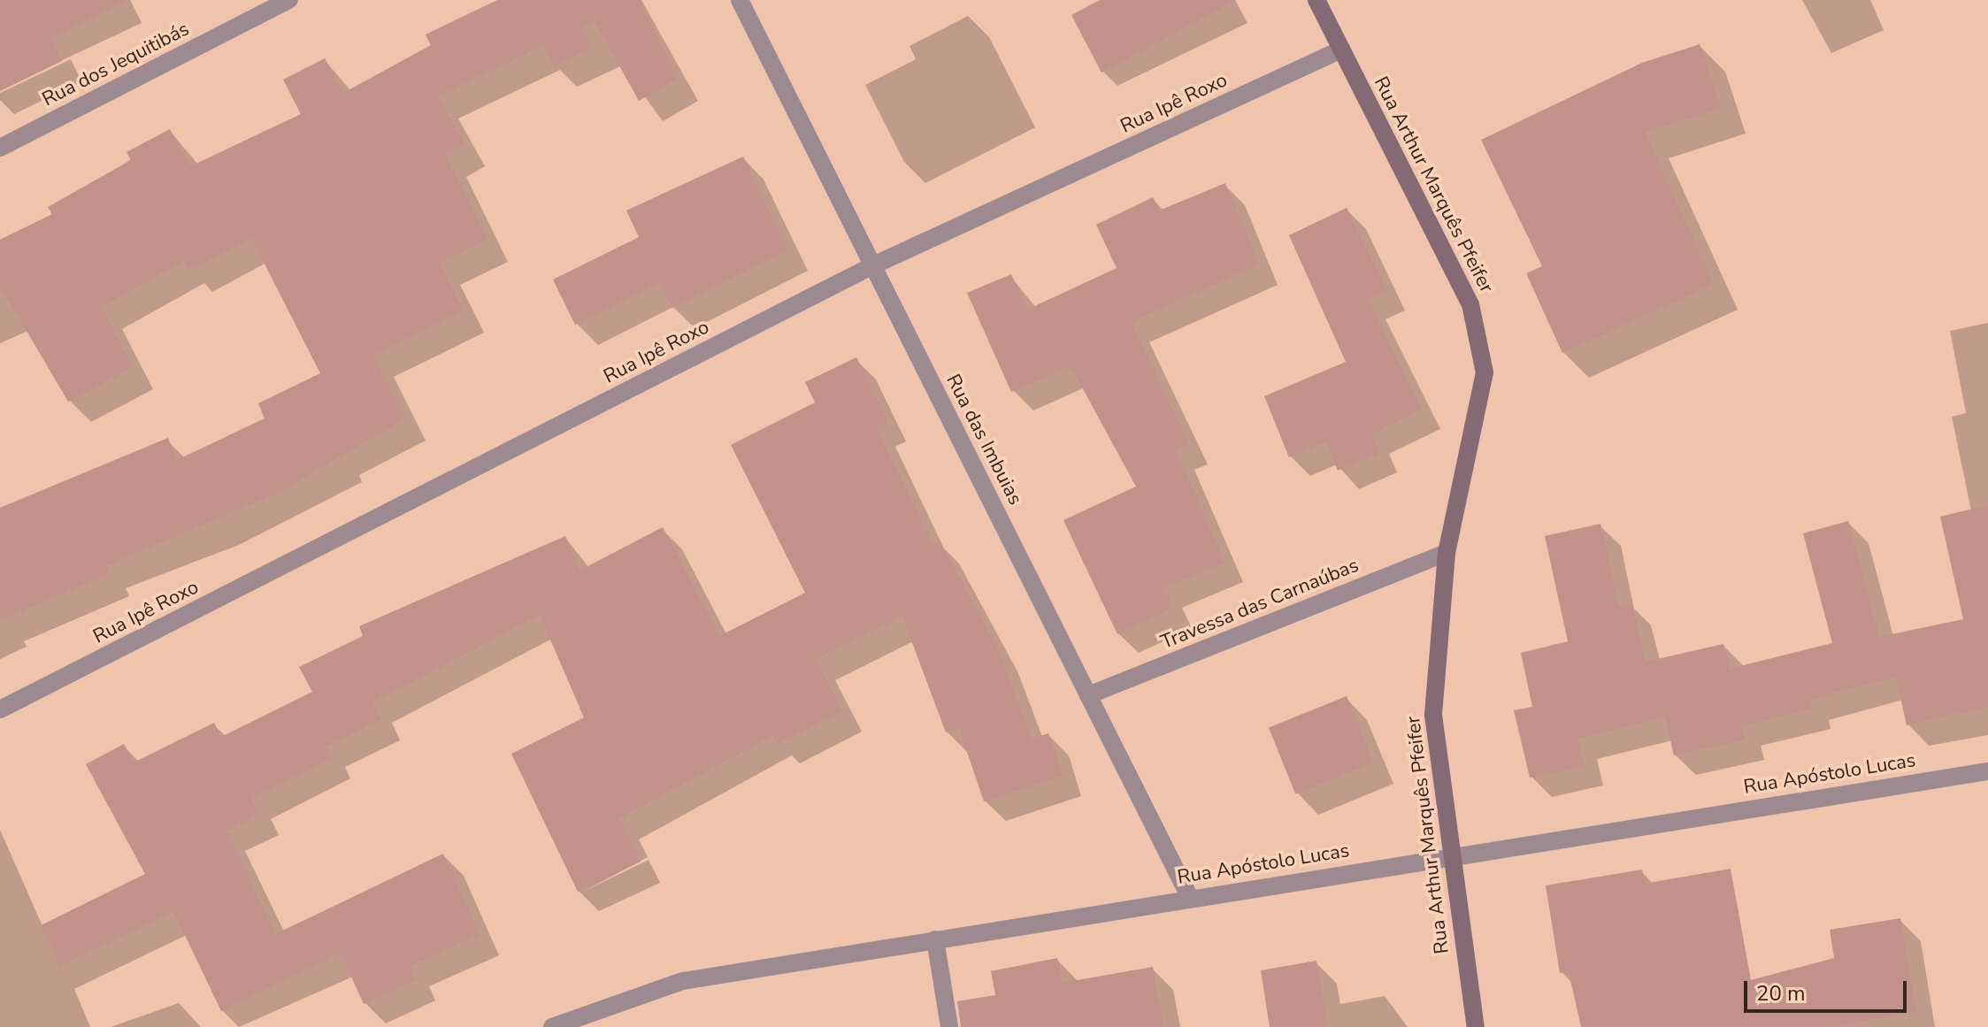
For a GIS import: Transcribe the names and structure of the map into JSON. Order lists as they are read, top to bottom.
{
  "streets": {
    "street": [
      "Rua dos Jequitibás",
      "Rua Ipê Roxo",
      "Rua Arthur Marquês Pfeifer",
      "Rua das Imbuias",
      "Travessa das Carnaúbas",
      "Rua Apóstolo Lucas"
    ]
  },
  "crossings": [
    ["Rua Ipê Roxo", "Rua Arthur Marquês Pfeifer"],
    ["Rua Ipê Roxo", "Rua das Imbuias"],
    ["Rua Arthur Marquês Pfeifer", "Travessa das Carnaúbas"],
    ["Rua Arthur Marquês Pfeifer", "Rua Apóstolo Lucas"],
    ["Rua das Imbuias", "Travessa das Carnaúbas"],
    ["Rua das Imbuias", "Rua Apóstolo Lucas"]
  ],
  "scale_bar": "20 m"
}
